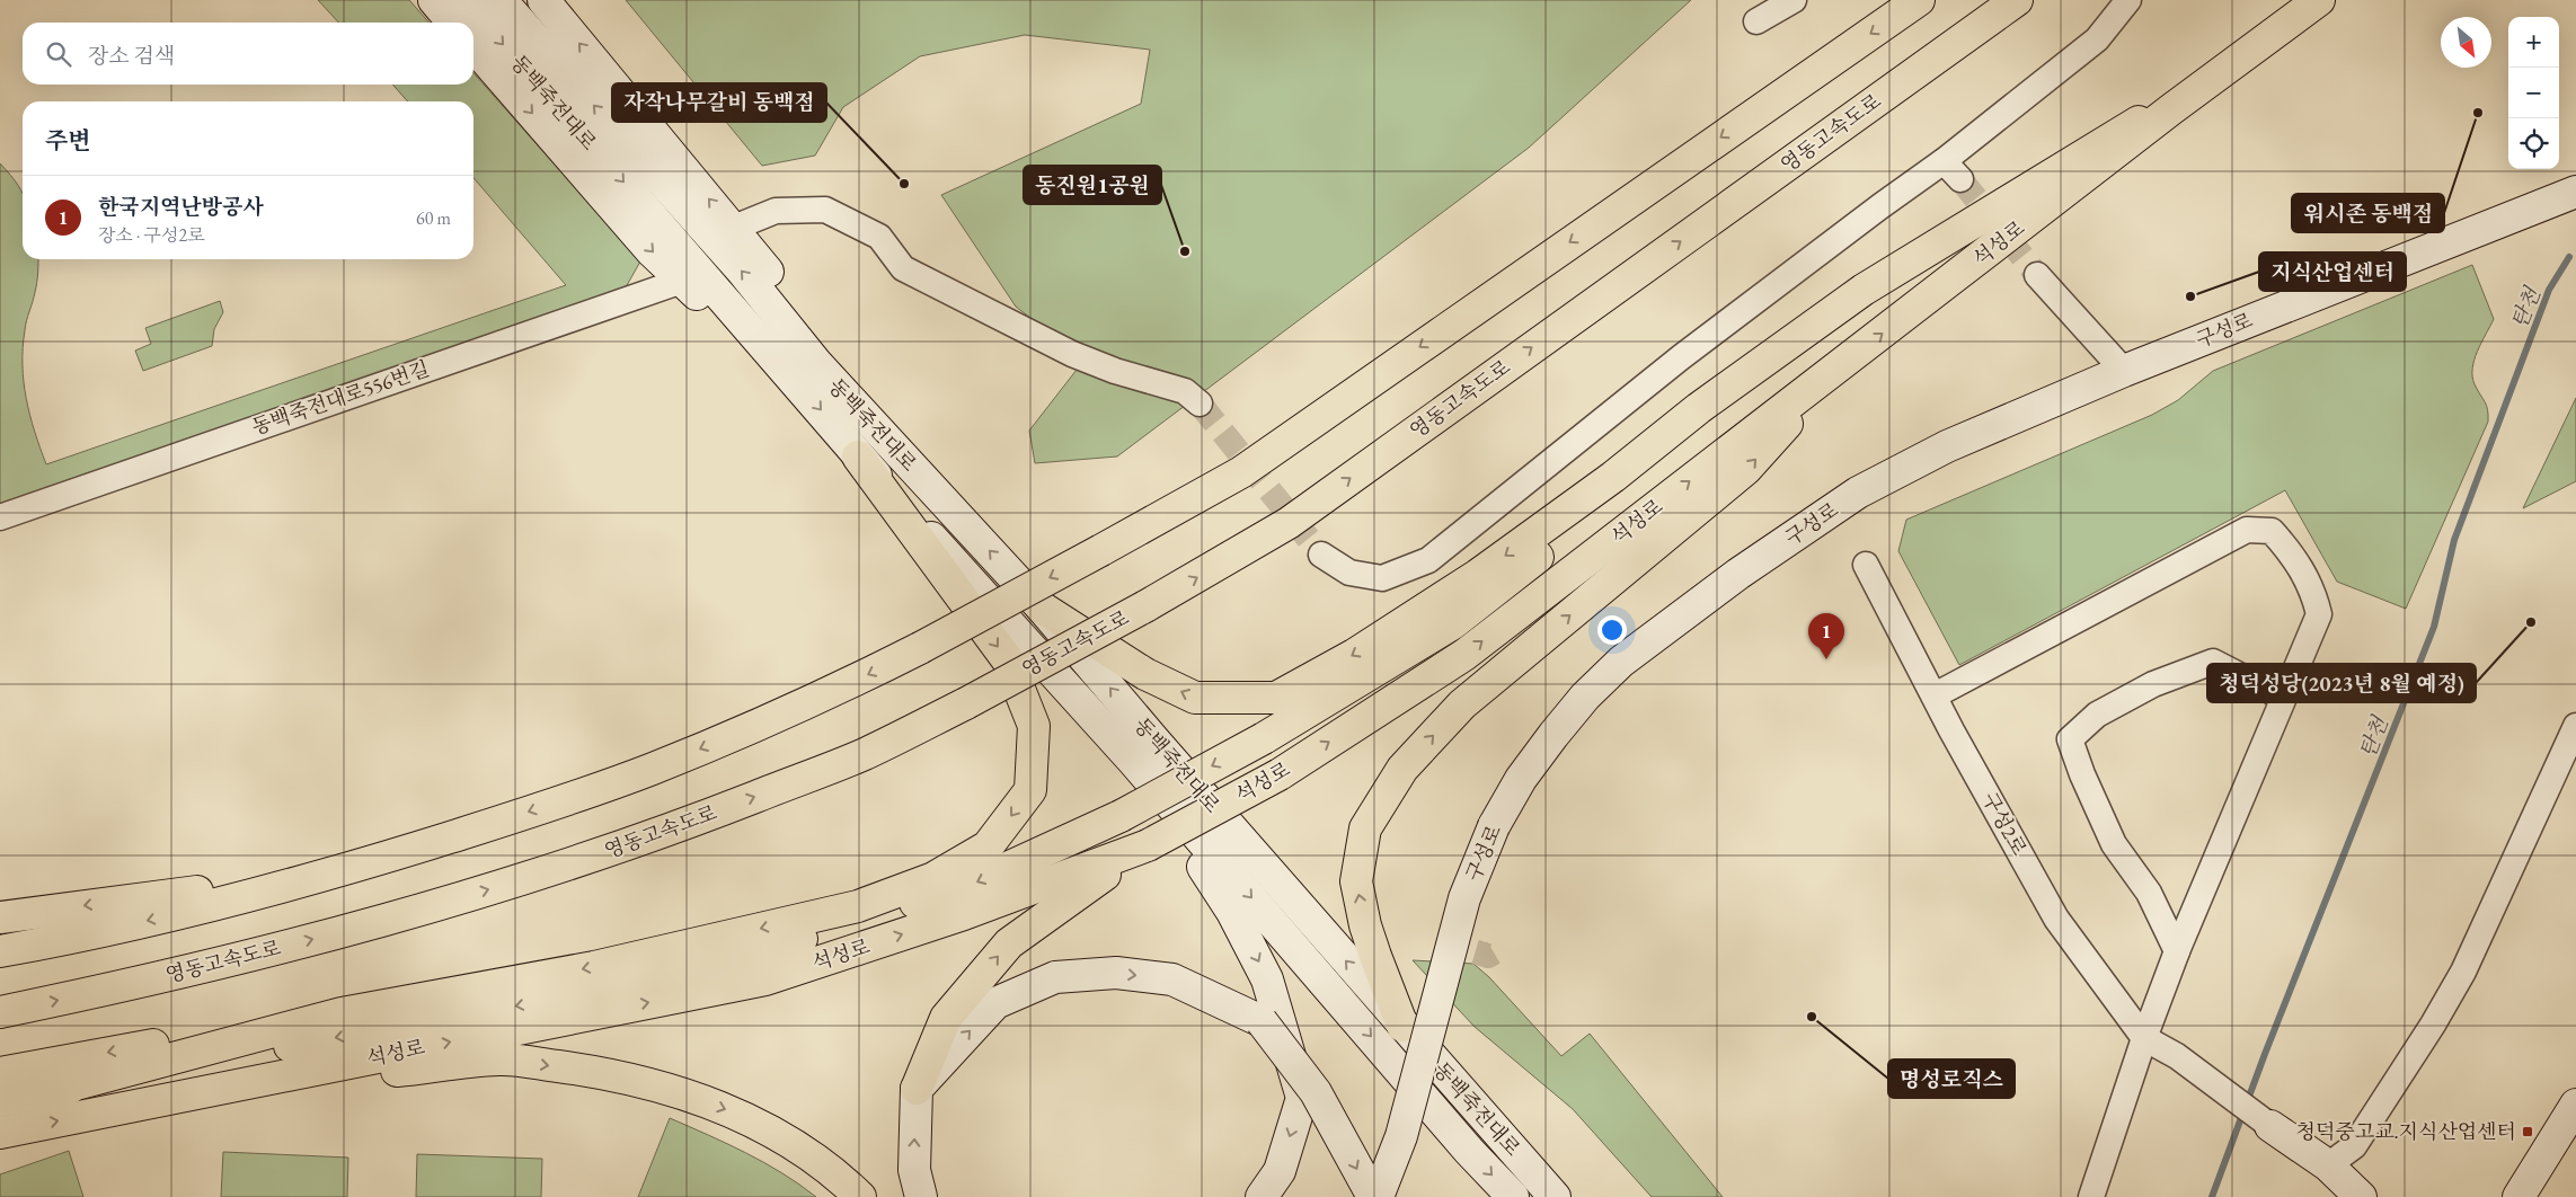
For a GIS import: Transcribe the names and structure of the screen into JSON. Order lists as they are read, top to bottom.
{
  "streets": {
    "highway": ["영동고속도로", "석성로"],
    "main road": ["동백죽전대로", "구성로"],
    "street": ["동백죽전대로556번길", "구성2로"]
  },
  "crossings": [
    ["동백죽전대로", "동백죽전대로556번길"]
  ],
  "water": ["탄천"],
  "places": {
    "other": [
      "워시존 동백점",
      "자작나무갈비 동백점",
      "동진원1공원",
      "지식산업센터",
      "청덕성당(2023년 8월 예정)",
      "명성로직스"
    ],
    "transit": ["청덕중고교.지식산업센터"]
  },
  "north": "bottom right",
  "page": {
    "map_buttons": ["+", "−"],
    "search": "장소 검색",
    "heading": "주변",
    "list": [
      {
        "mark": "1",
        "name": "한국지역난방공사",
        "note": "장소 · 구성2로",
        "value": "60 m"
      }
    ],
    "pins": "1"
  }
}
